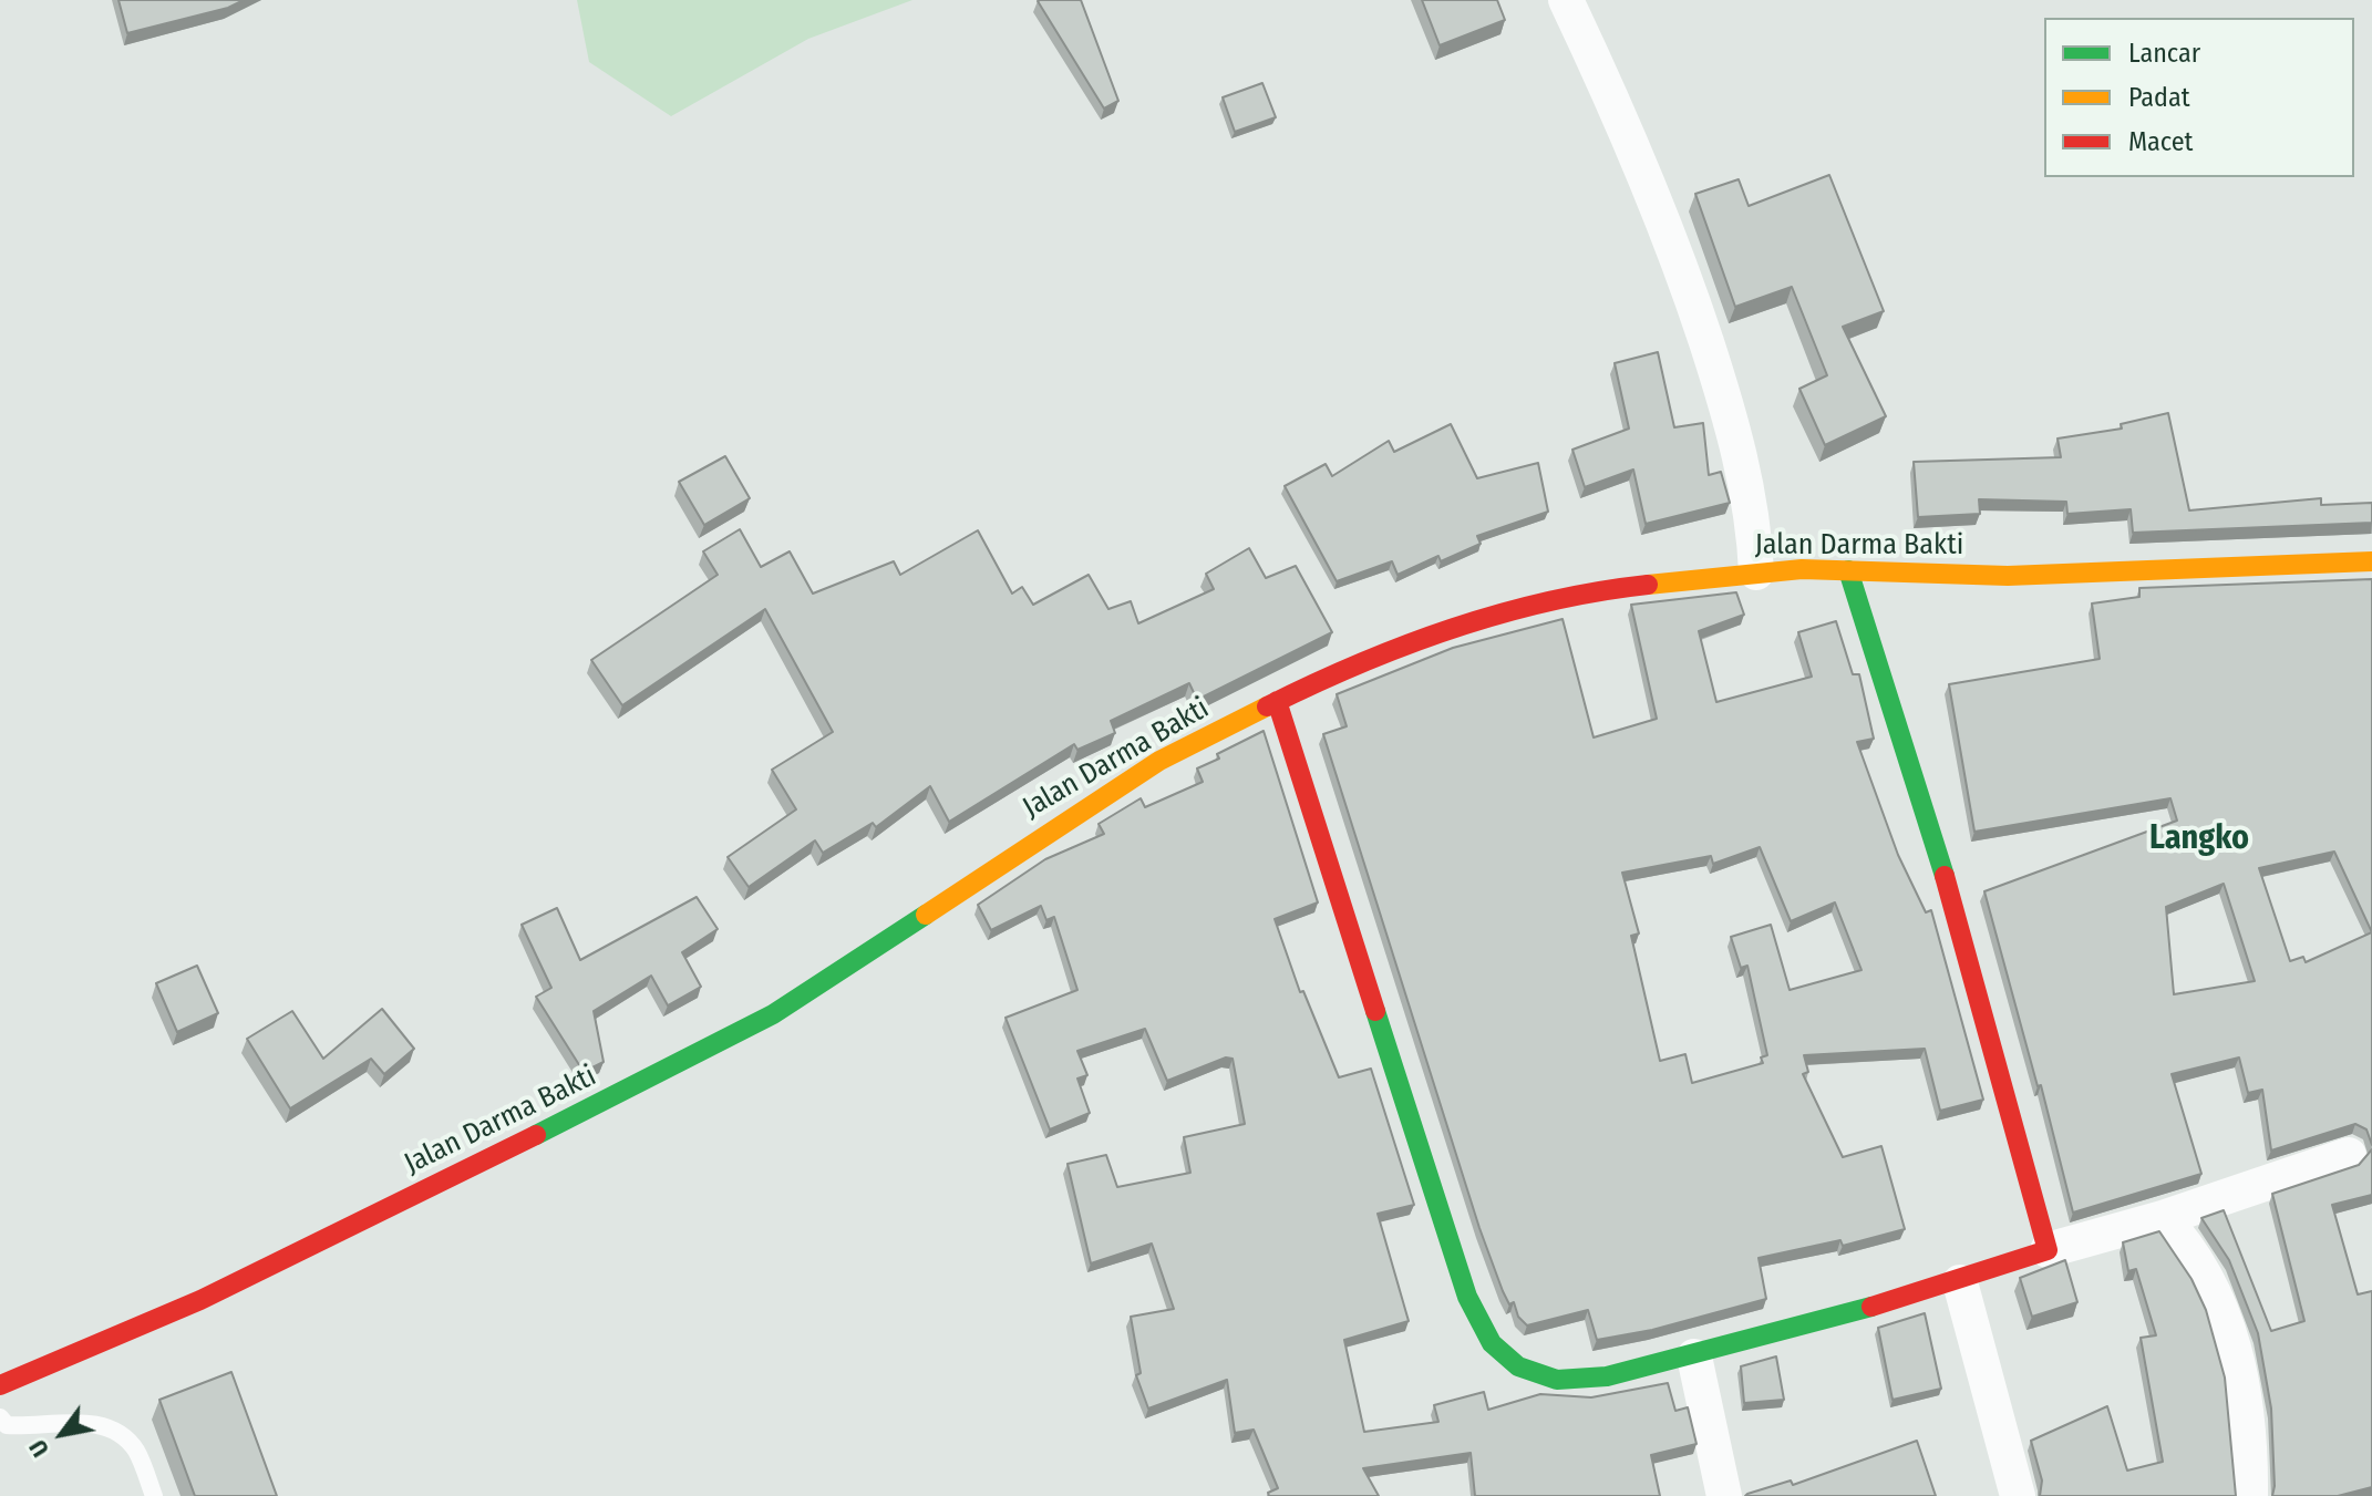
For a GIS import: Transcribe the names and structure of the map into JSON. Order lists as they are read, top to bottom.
{
  "streets": {
    "street": ["Jalan Darma Bakti"]
  },
  "districts": ["Langko"],
  "legend": ["Lancar", "Padat", "Macet"],
  "north": "bottom left"
}
